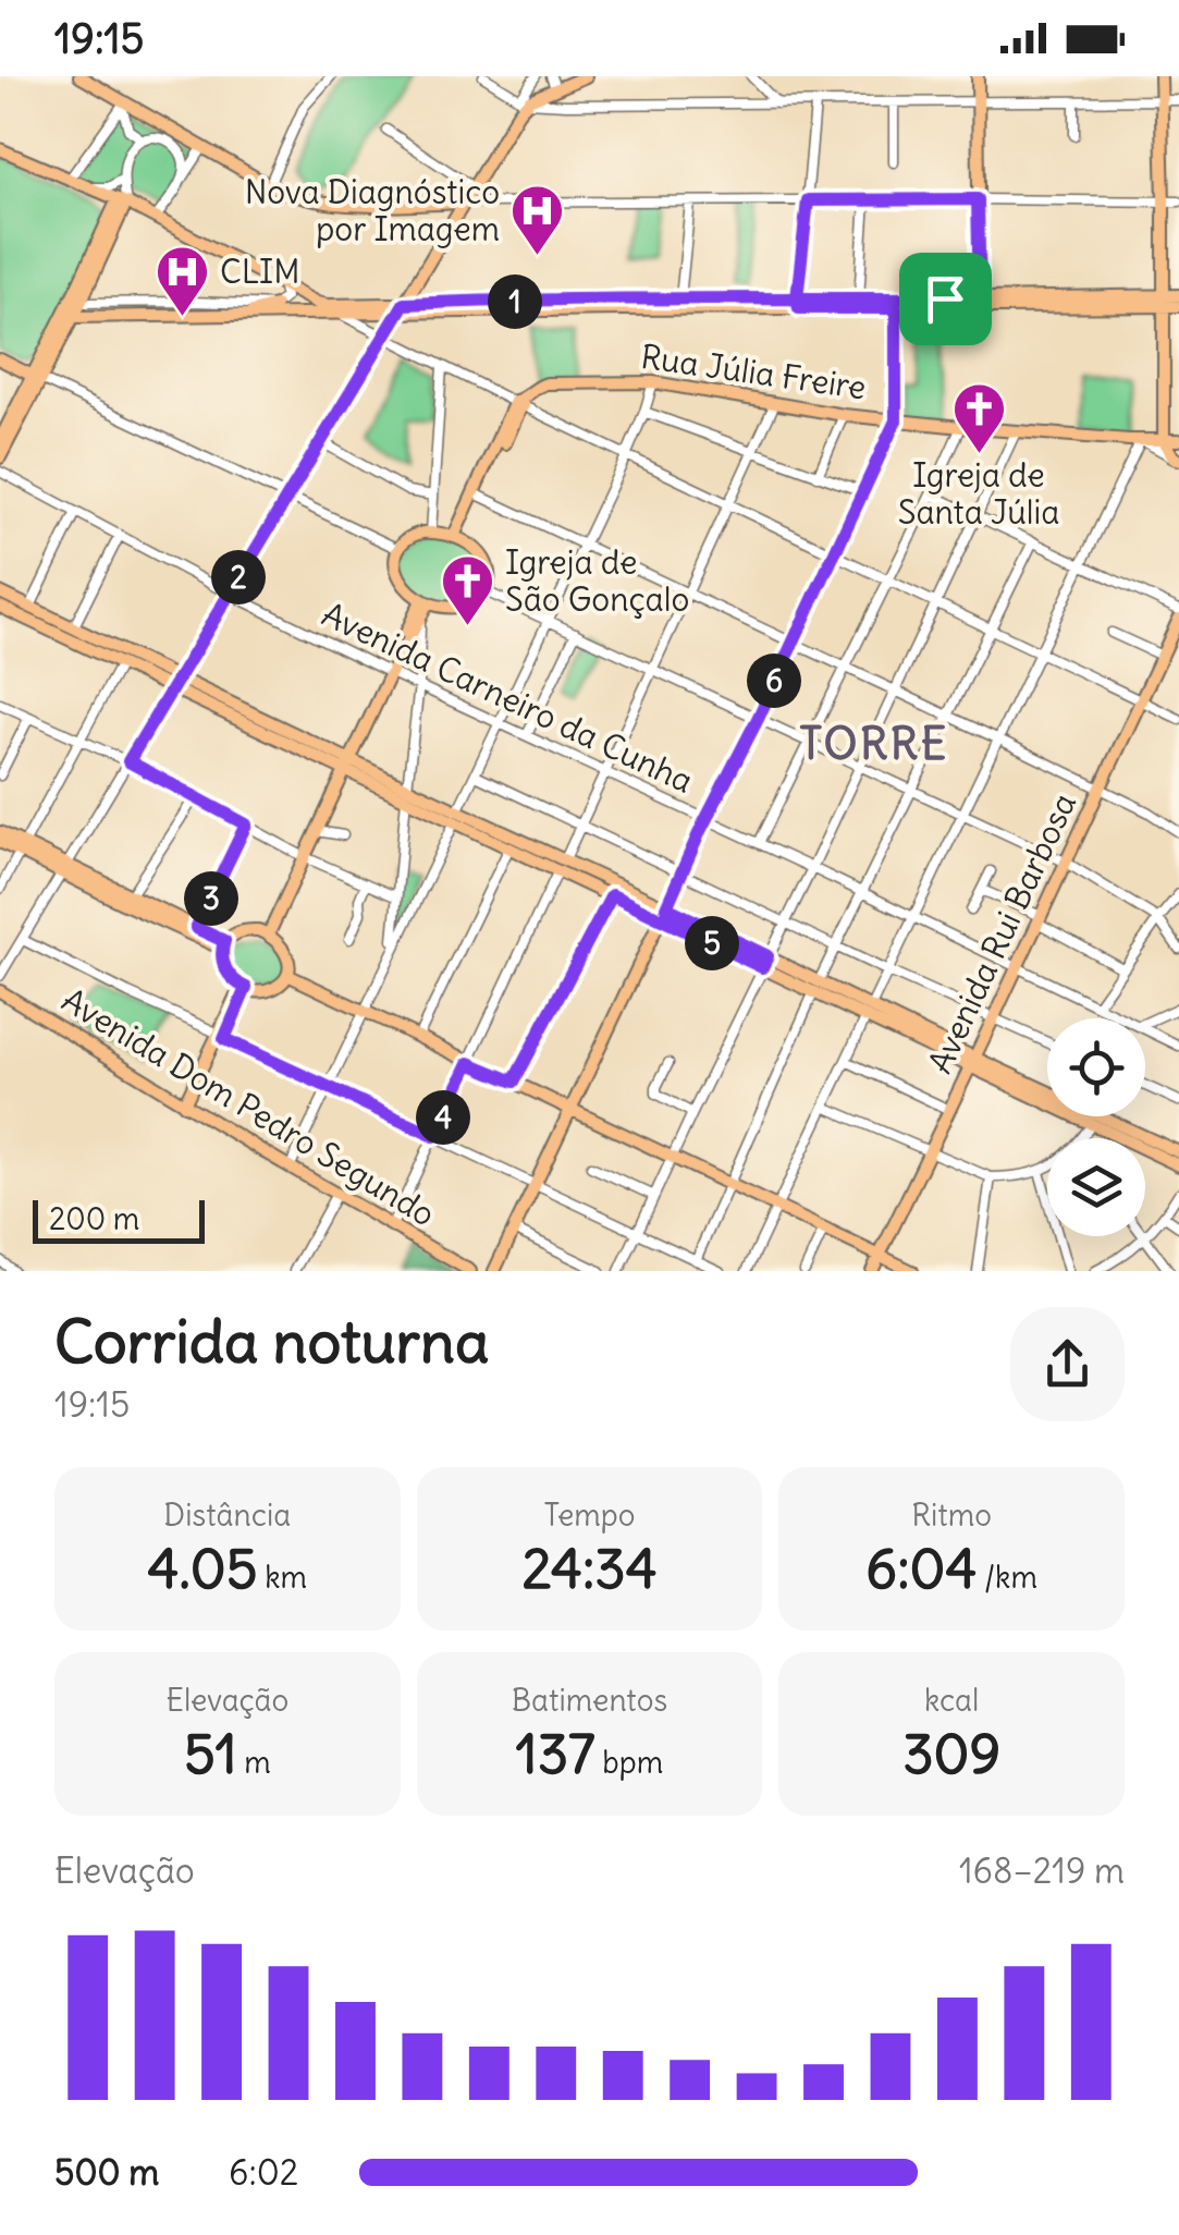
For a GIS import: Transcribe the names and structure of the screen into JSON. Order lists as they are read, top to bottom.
{
  "streets": {
    "main road": ["Rua Júlia Freire", "Avenida Rui Barbosa", "Avenida Dom Pedro Segundo"],
    "street": ["Avenida Carneiro da Cunha"]
  },
  "crossings": [
    ["Avenida Carneiro da Cunha", "Avenida Rui Barbosa"]
  ],
  "districts": ["TORRE"],
  "places": {
    "hospital": ["Nova Diagnóstico por Imagem", "CLIM"],
    "church": ["Igreja de Santa Júlia", "Igreja de São Gonçalo"]
  },
  "scale_bar": "200 m",
  "page": {
    "status": "19:15",
    "pins": [
      "1",
      "2",
      "6",
      "3",
      "5",
      "4"
    ],
    "scale": "200 m",
    "heading": ["Corrida noturna", "19:15"],
    "stats": [
      ["Distância", "4.05 km"],
      ["Tempo", "24:34"],
      ["Ritmo", "6:04 /km"],
      ["Elevação", "51 m"],
      ["Batimentos", "137 bpm"],
      ["kcal", "309"]
    ],
    "chart": ["Elevação", "168–219 m"],
    "list": [
      {
        "name": "500 m",
        "note": "6:02"
      }
    ]
  }
}
